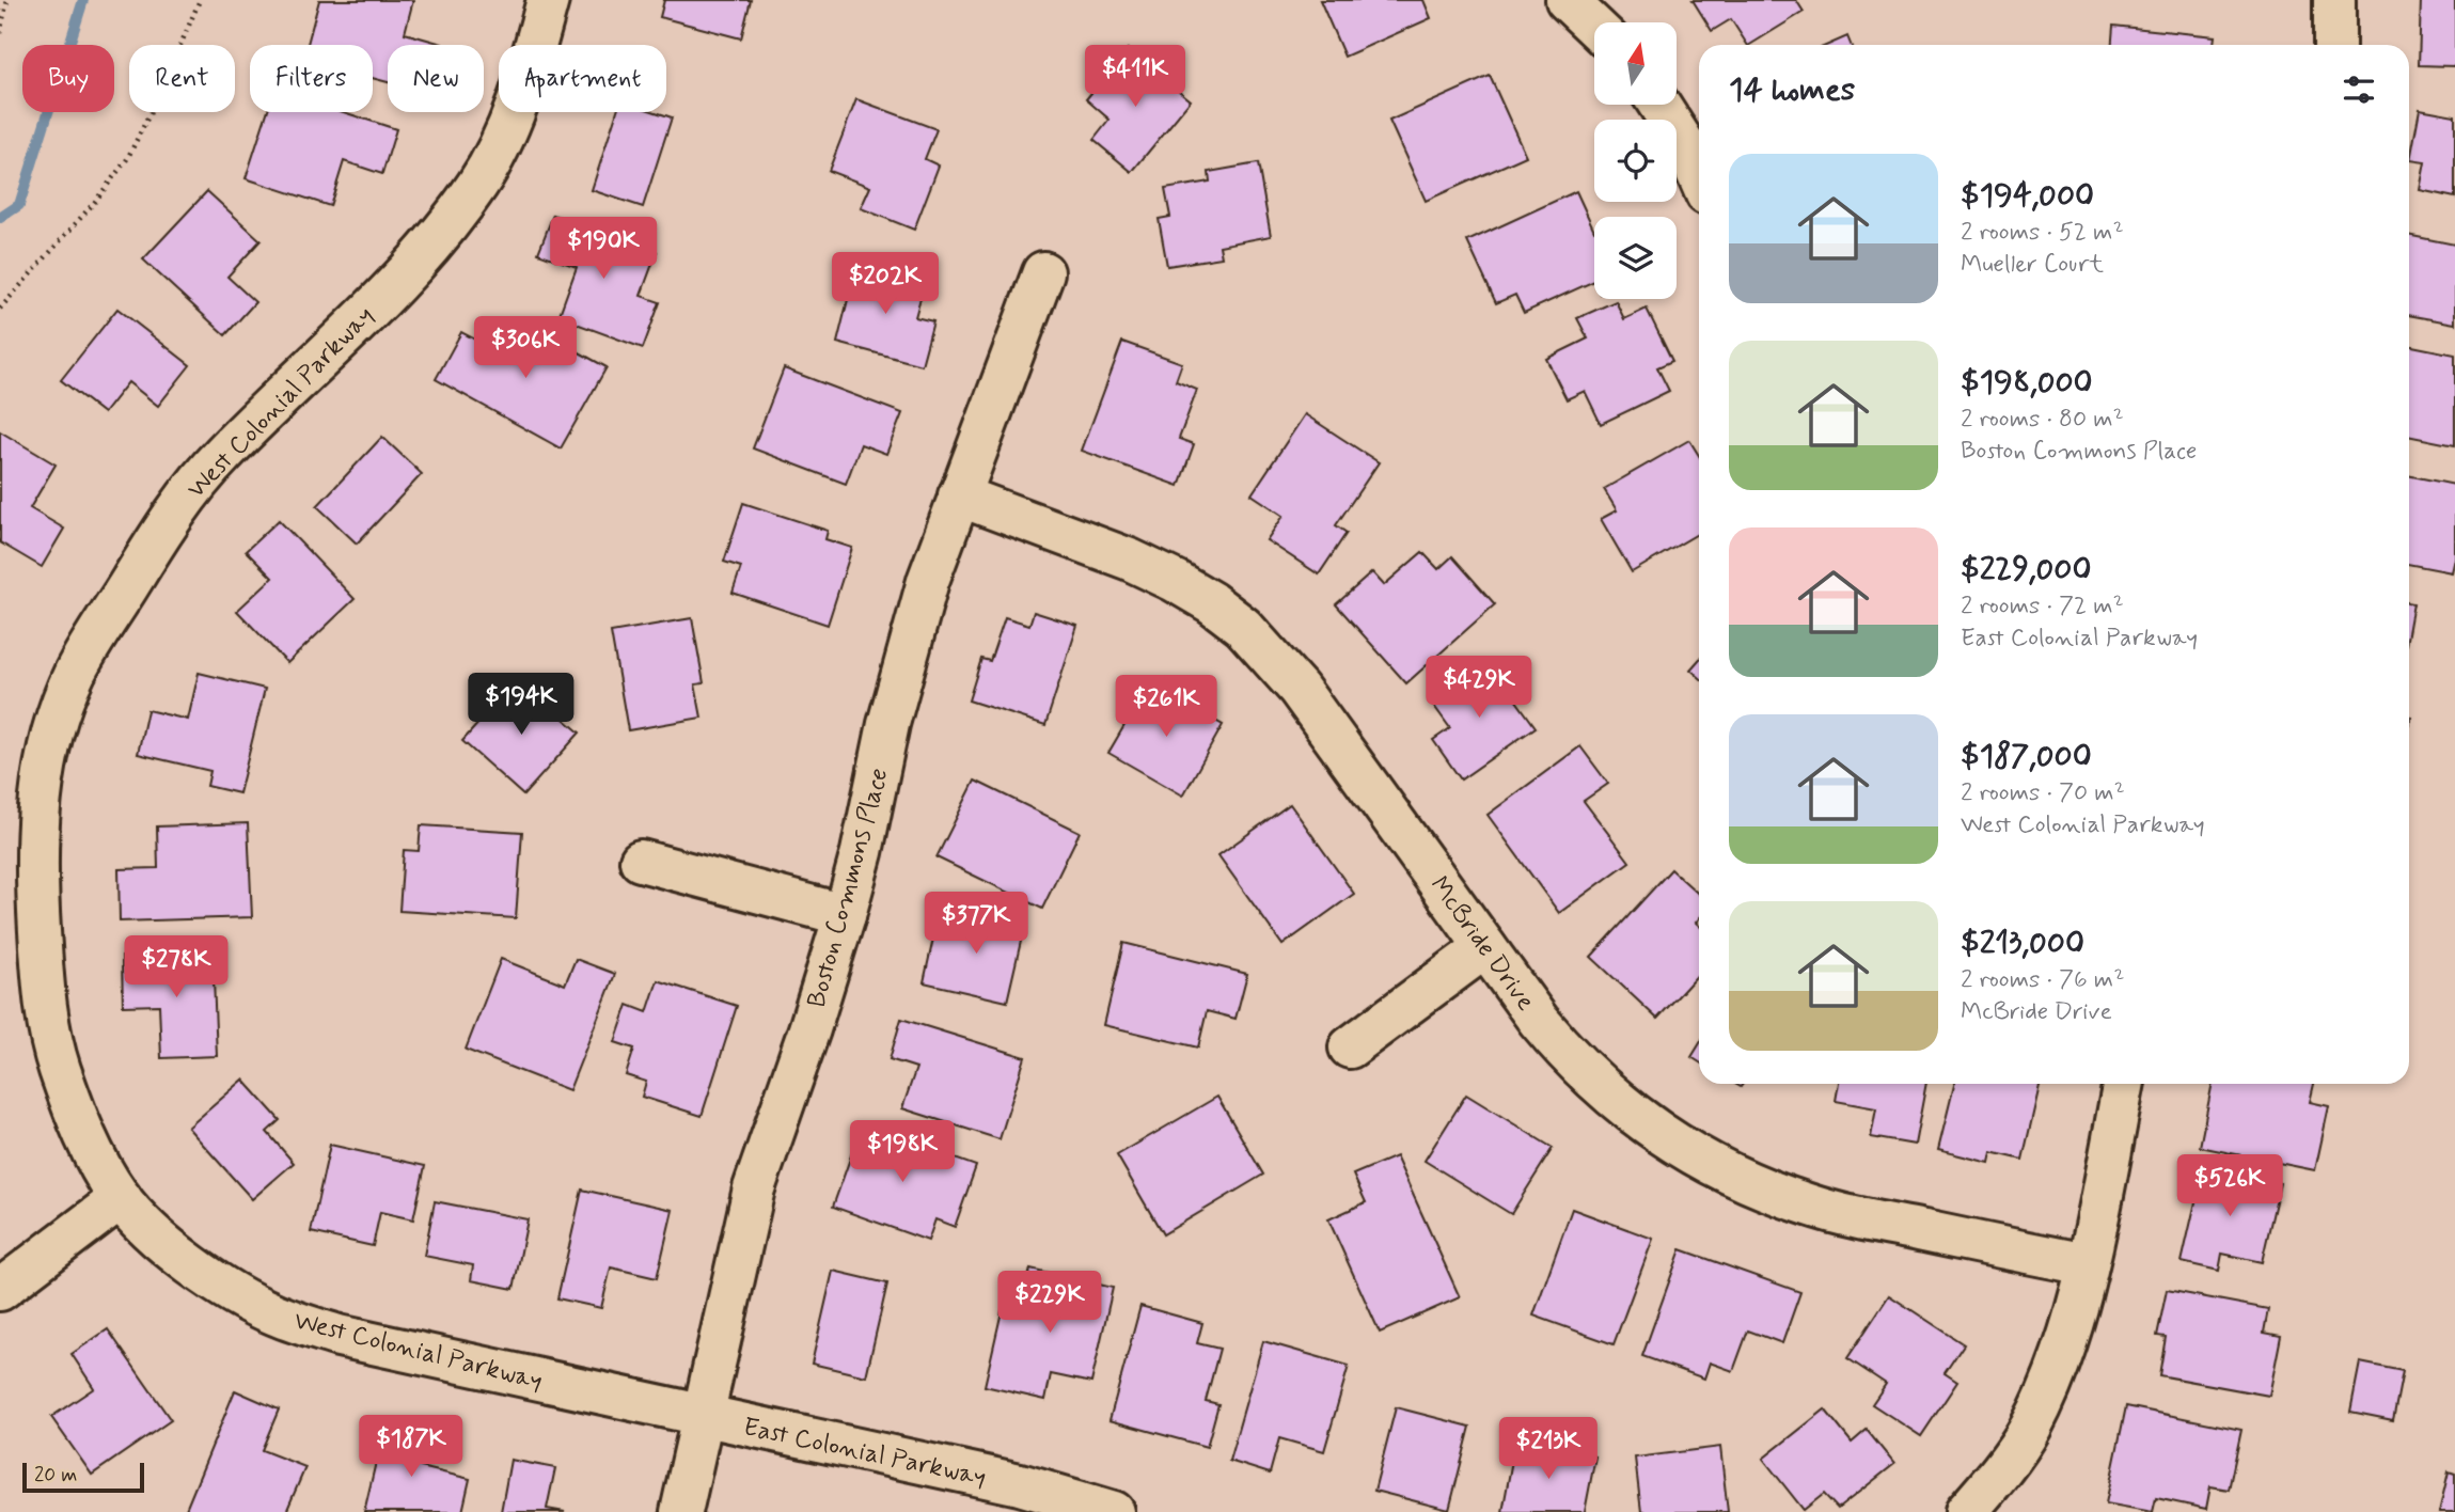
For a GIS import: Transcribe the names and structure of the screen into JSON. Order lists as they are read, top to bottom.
{
  "streets": {
    "street": [
      "West Colonial Parkway",
      "Boston Commons Place",
      "McBride Drive",
      "East Colonial Parkway"
    ]
  },
  "crossings": [
    ["West Colonial Parkway", "Boston Commons Place"],
    ["West Colonial Parkway", "East Colonial Parkway"],
    ["Boston Commons Place", "McBride Drive"],
    ["Boston Commons Place", "East Colonial Parkway"]
  ],
  "scale_bar": "20 m",
  "north": "top",
  "page": {
    "price": [
      "$411K",
      "$190K",
      "$202K",
      "$306K",
      "$429K",
      "$194K",
      "$261K",
      "$377K",
      "$278K",
      "$198K",
      "$526K",
      "$229K",
      "$187K",
      "$213K"
    ],
    "chip": [
      "Buy",
      "Rent",
      "Filters",
      "New",
      "Apartment"
    ],
    "heading": "14 homes",
    "list": [
      {
        "name": "$194,000",
        "note": "2 rooms · 52 m² · Mueller Court"
      },
      {
        "name": "$198,000",
        "note": "2 rooms · 80 m² · Boston Commons Place"
      },
      {
        "name": "$229,000",
        "note": "2 rooms · 72 m² · East Colonial Parkway"
      },
      {
        "name": "$187,000",
        "note": "2 rooms · 70 m² · West Colonial Parkway"
      },
      {
        "name": "$213,000",
        "note": "2 rooms · 76 m² · McBride Drive"
      }
    ],
    "scale": "20 m"
  }
}
